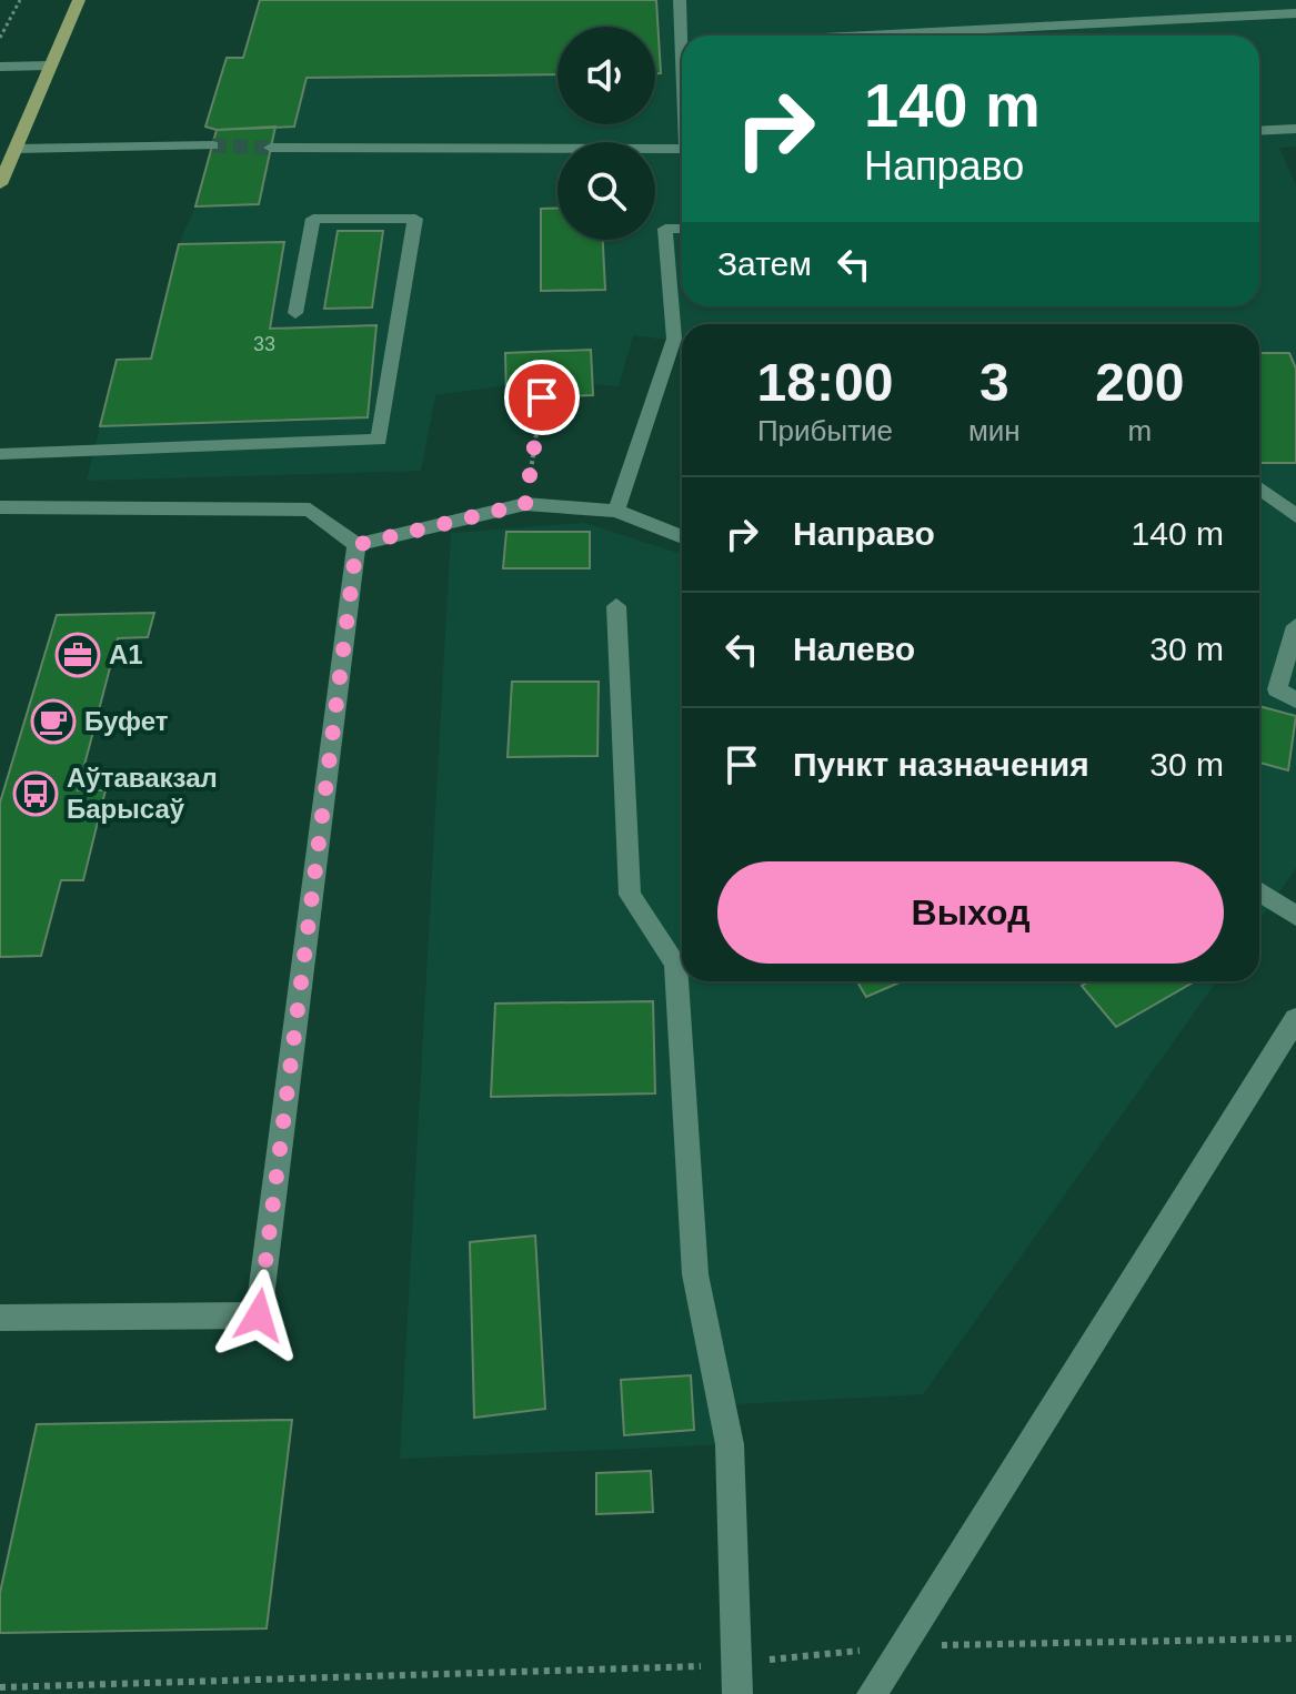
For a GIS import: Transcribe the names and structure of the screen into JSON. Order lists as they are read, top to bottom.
{
  "places": {
    "office": ["A1"],
    "cafe": ["Буфет"],
    "bus stop": ["Аўтавакзал Барысаў"]
  },
  "house_numbers": ["33"],
  "page": {
    "turn": ["140 m", "Направо"],
    "then": "Затем",
    "eta": [
      "18:00",
      "Прибытие",
      "3",
      "мин",
      "200",
      "m"
    ],
    "list": [
      {
        "name": "Направо",
        "value": "140 m"
      },
      {
        "name": "Налево",
        "value": "30 m"
      },
      {
        "name": "Пункт назначения",
        "value": "30 m"
      }
    ],
    "buttons": "Выход"
  }
}
